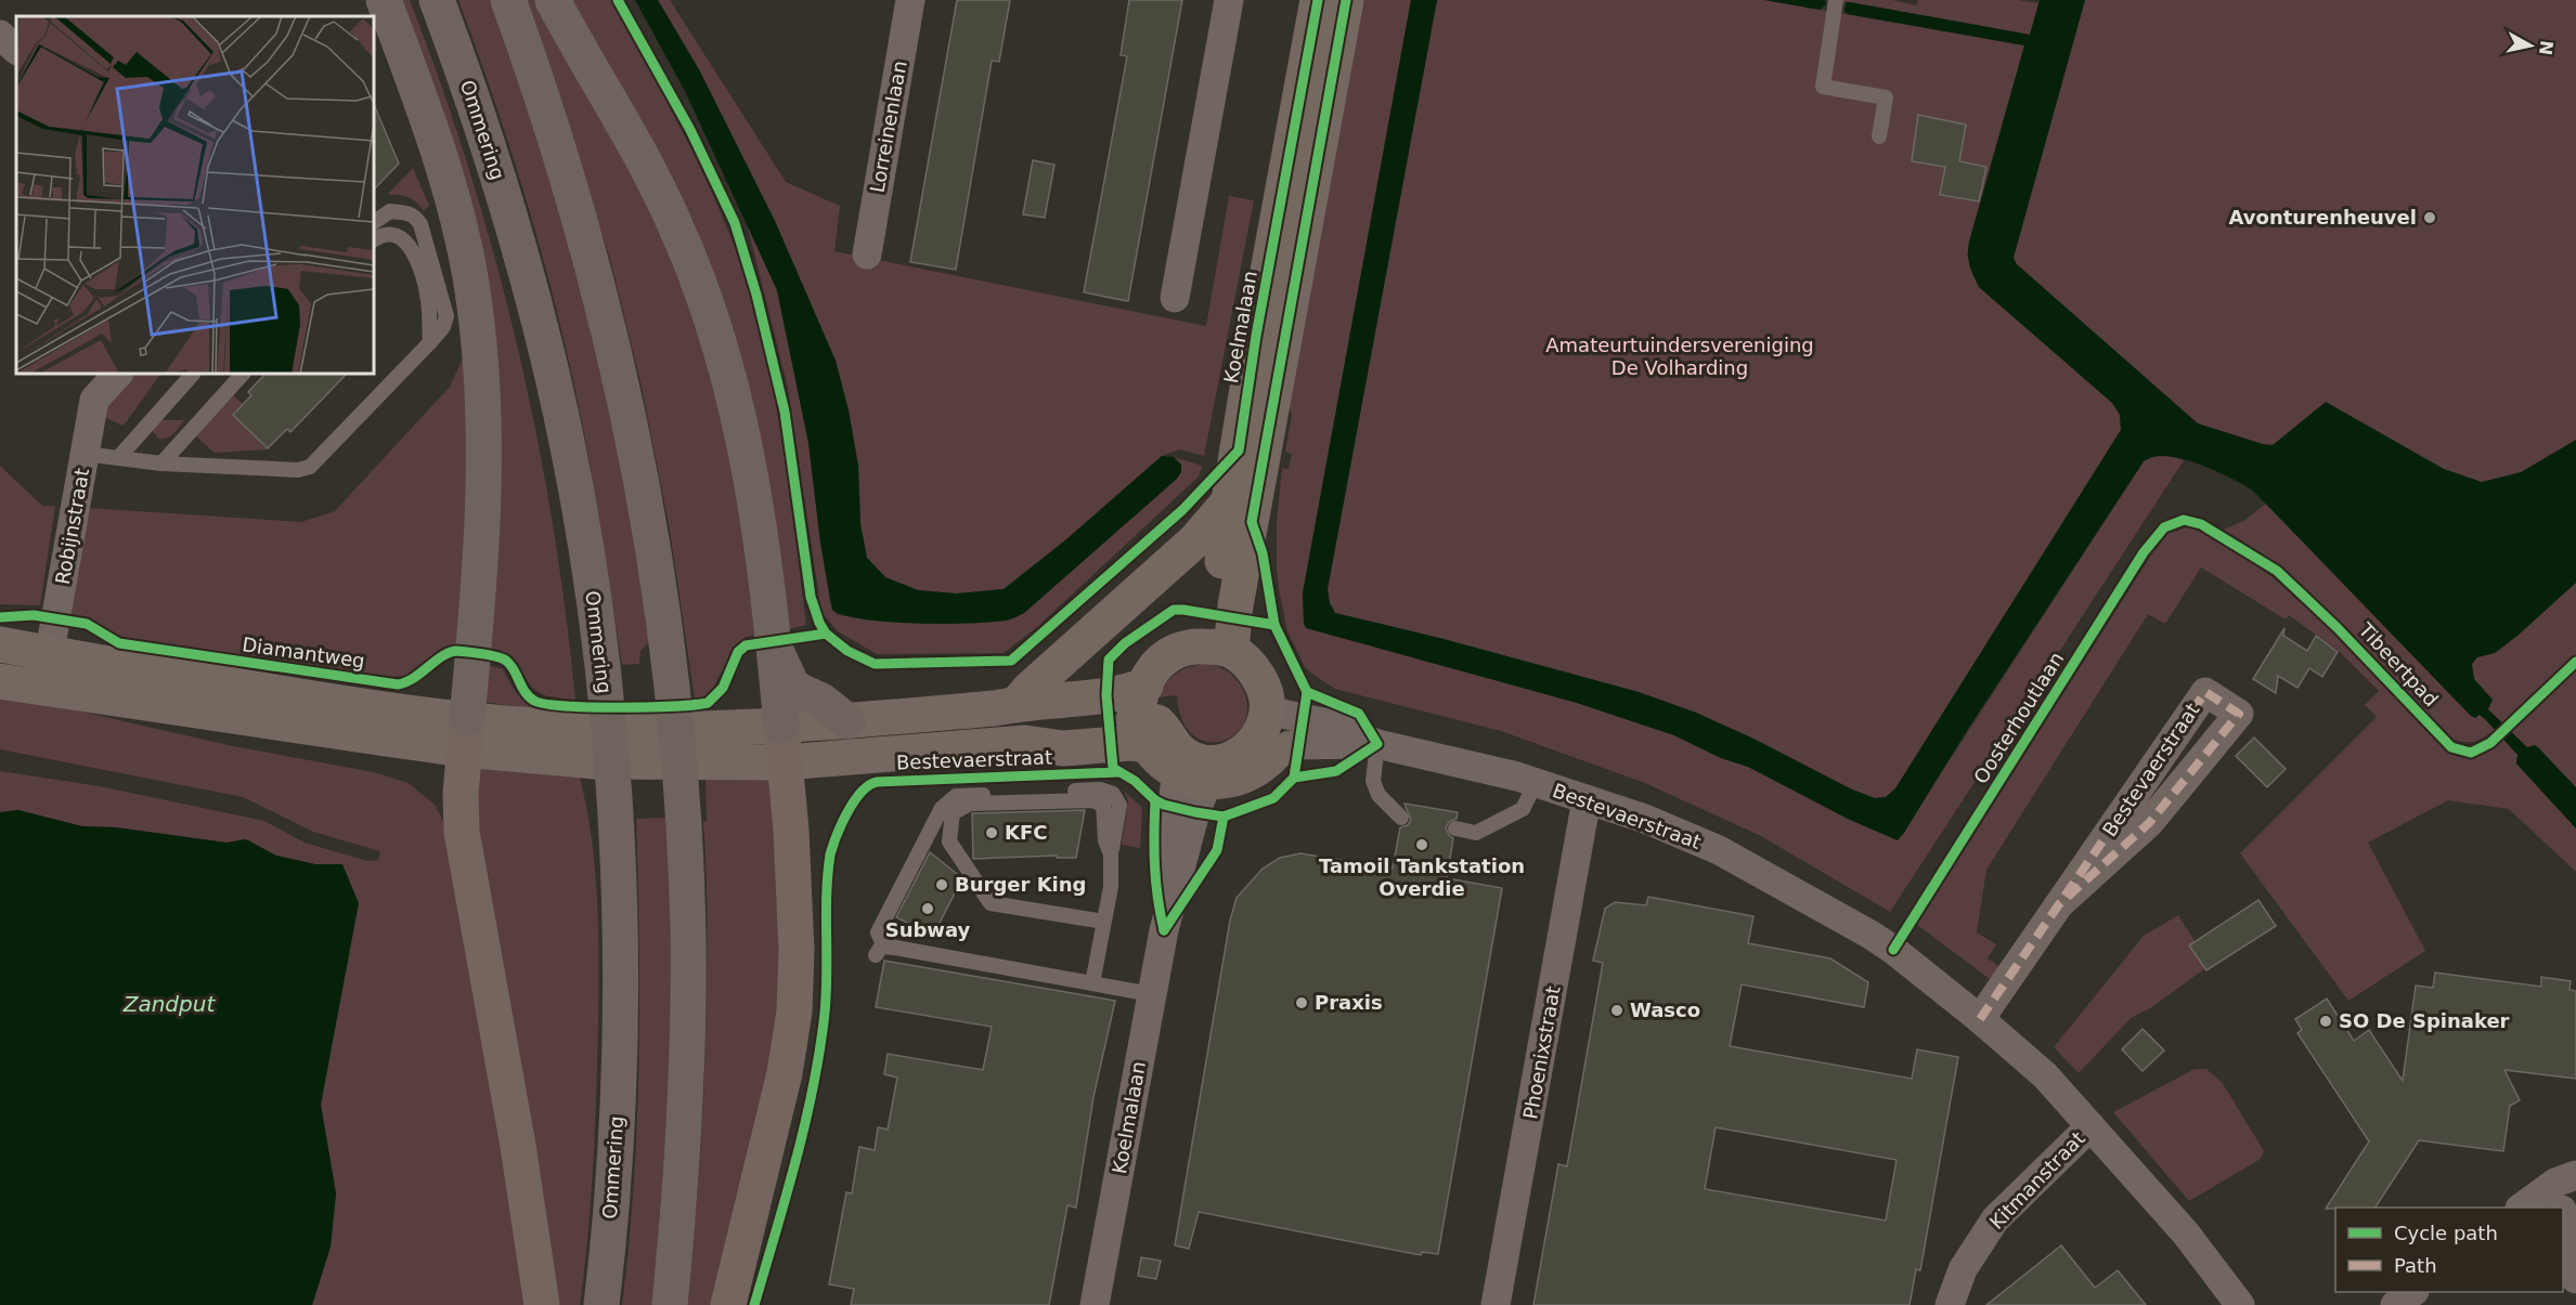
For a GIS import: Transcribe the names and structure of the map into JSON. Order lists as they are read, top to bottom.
{
  "streets": {
    "highway": ["Ommering"],
    "street": [
      "Lorreinenlaan",
      "Koelmalaan",
      "Robijnstraat",
      "Bestevaerstraat",
      "Phoenixstraat",
      "Kitmanstraat"
    ],
    "cycle path": ["Diamantweg", "Tibeertpad"]
  },
  "crossings": [
    ["Koelmalaan", "Bestevaerstraat"],
    ["Bestevaerstraat", "Phoenixstraat"],
    ["Bestevaerstraat", "Kitmanstraat"]
  ],
  "water": ["Zandput"],
  "parks": ["Amateurtuindersvereniging De Volharding"],
  "places": [
    "Avonturenheuvel",
    "KFC",
    "Tamoil Tankstation Overdie",
    "Burger King",
    "Subway",
    "Praxis",
    "Wasco",
    "SO De Spinaker"
  ],
  "legend": ["Cycle path", "Path"],
  "north": "right"
}
